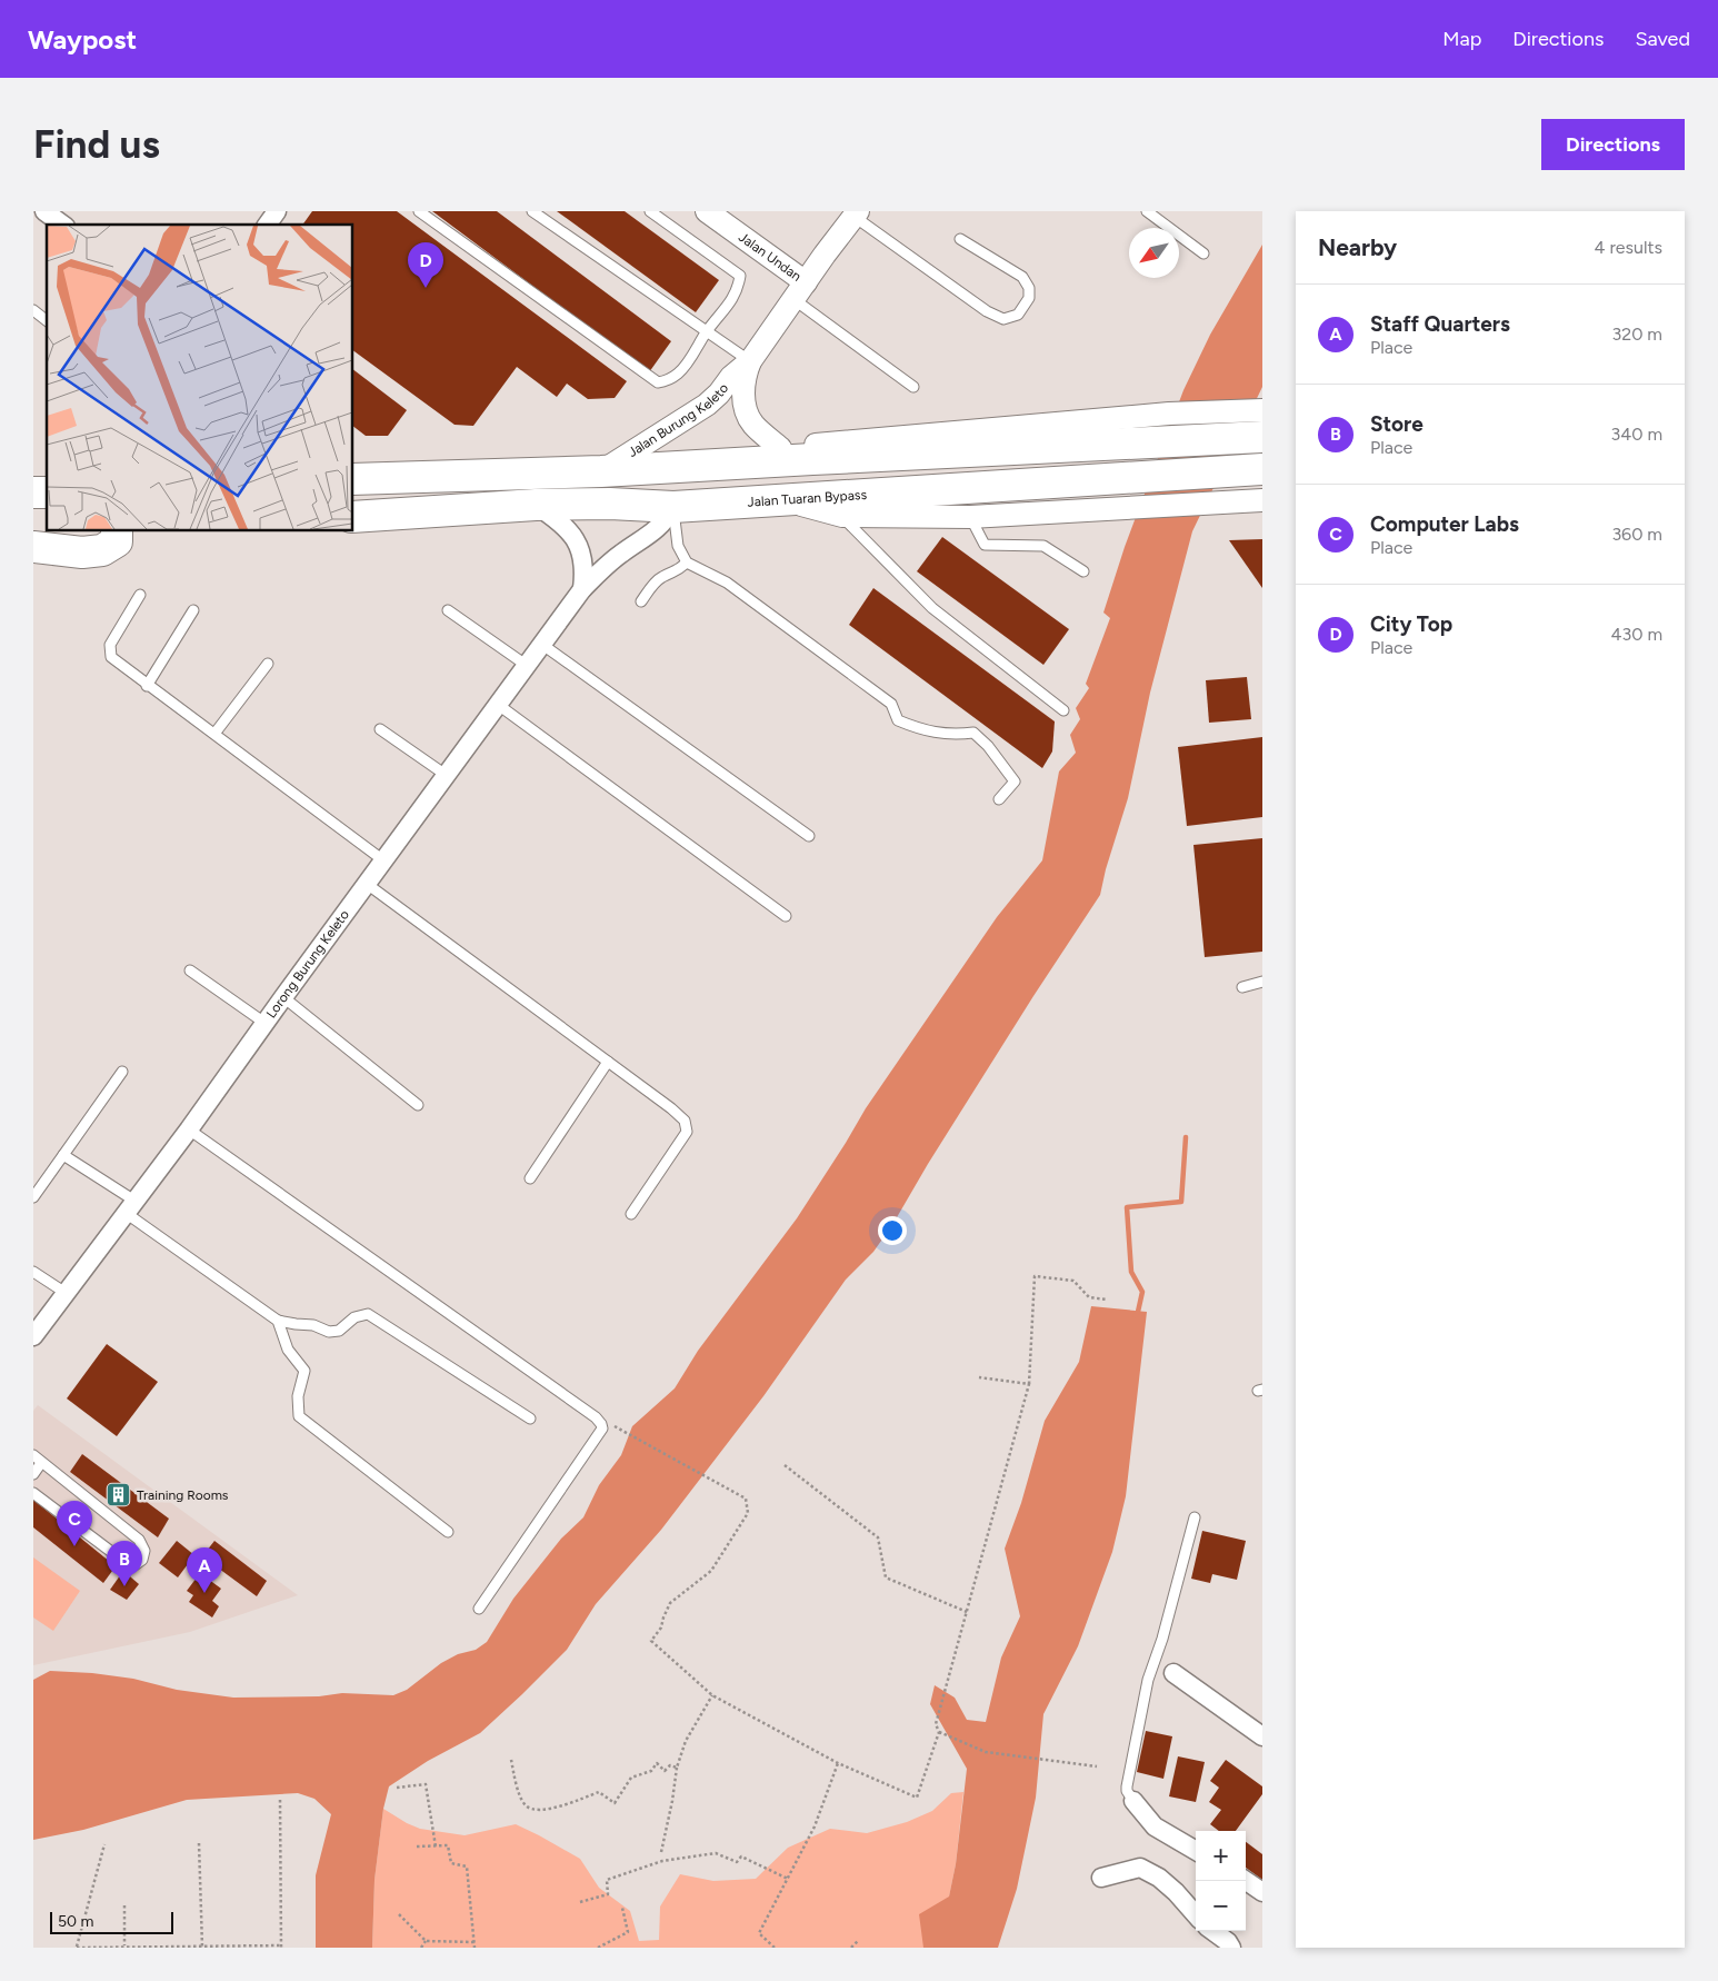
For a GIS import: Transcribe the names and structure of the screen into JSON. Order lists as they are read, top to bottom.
{
  "streets": {
    "highway": ["Jalan Tuaran Bypass"],
    "street": ["Jalan Undan", "Jalan Burung Keleto", "Lorong Burung Keleto"]
  },
  "crossings": [
    ["Jalan Undan", "Jalan Burung Keleto"],
    ["Jalan Tuaran Bypass", "Lorong Burung Keleto"]
  ],
  "places": {
    "building": ["Training Rooms"]
  },
  "scale_bar": "50 m",
  "north": "bottom left",
  "page": {
    "header": "Waypost",
    "nav": ["Map", "Directions", "Saved"],
    "buttons": "Directions",
    "title": "Find us",
    "heading": ["Nearby", "4 results"],
    "pins": [
      "D",
      "C",
      "B",
      "A"
    ],
    "list": [
      {
        "mark": "A",
        "name": "Staff Quarters",
        "note": "Place",
        "value": "320 m"
      },
      {
        "mark": "B",
        "name": "Store",
        "note": "Place",
        "value": "340 m"
      },
      {
        "mark": "C",
        "name": "Computer Labs",
        "note": "Place",
        "value": "360 m"
      },
      {
        "mark": "D",
        "name": "City Top",
        "note": "Place",
        "value": "430 m"
      }
    ],
    "map_buttons": ["+", "−"],
    "scale": "50 m"
  }
}
